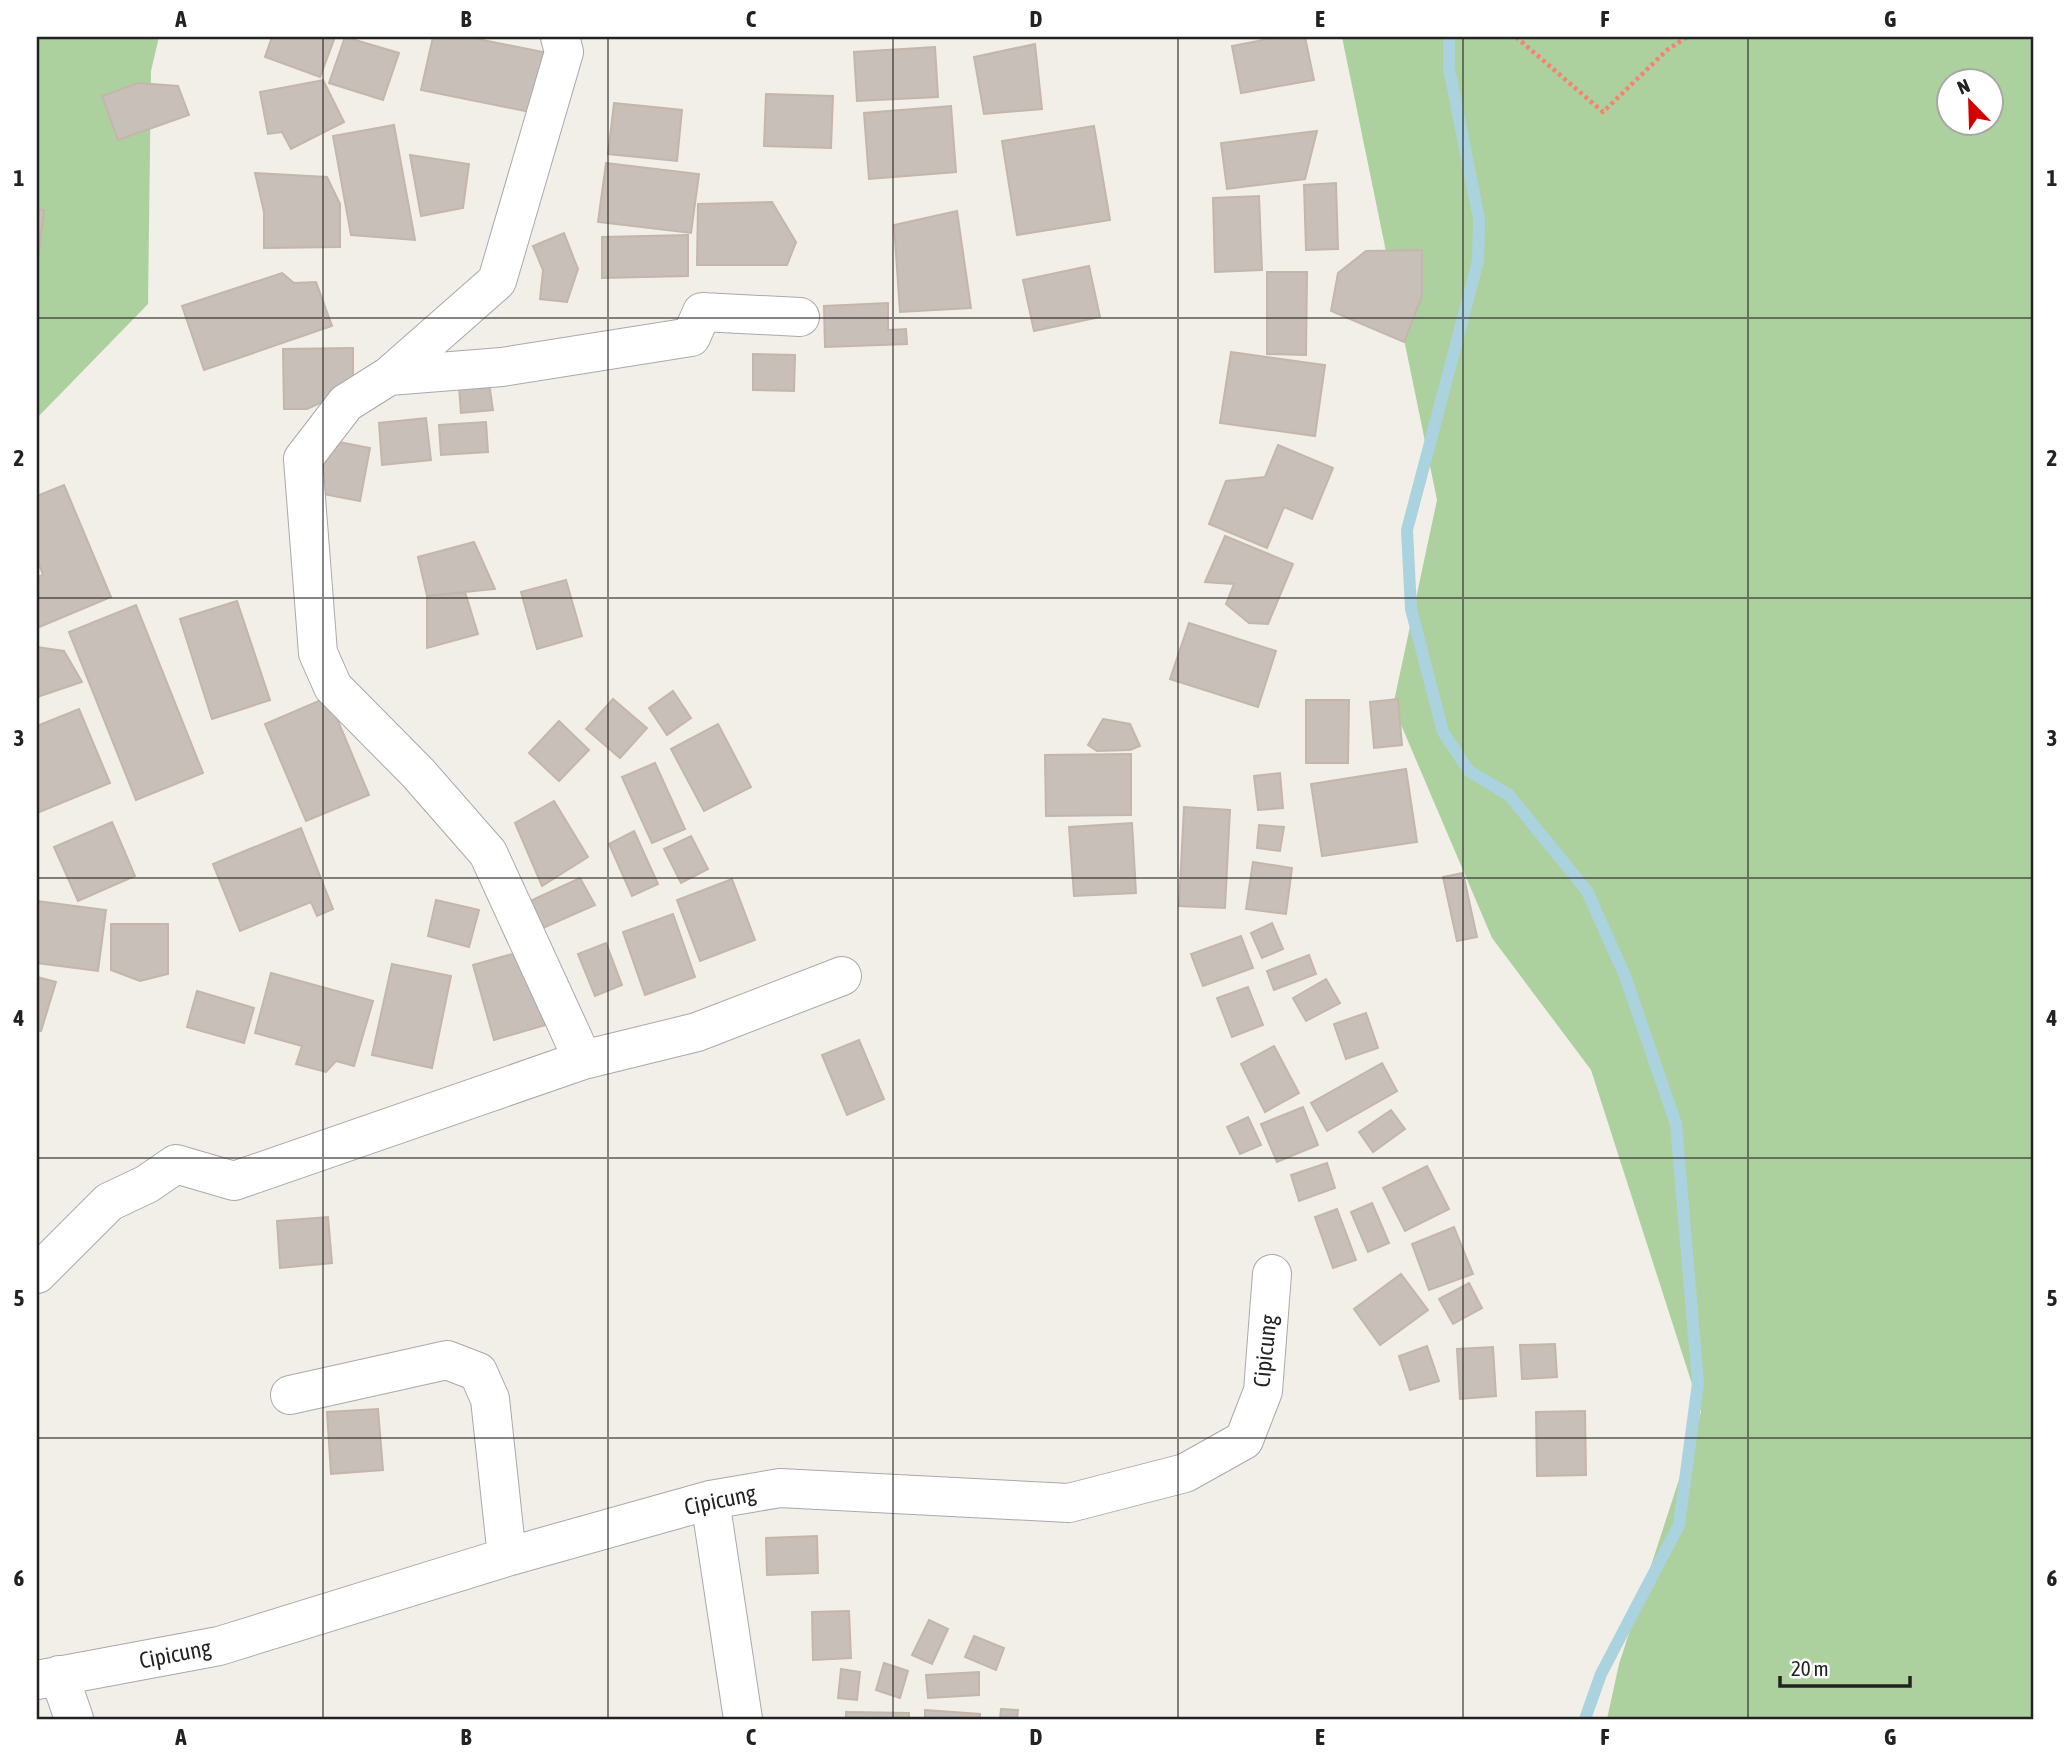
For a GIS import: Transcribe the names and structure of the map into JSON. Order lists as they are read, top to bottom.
{
  "streets": {
    "street": ["Cipicung"]
  },
  "scale_bar": "20 m",
  "north": "top left",
  "grid": {
    "columns": [
      "A",
      "B",
      "C",
      "D",
      "E",
      "F",
      "G"
    ],
    "rows": [
      "1",
      "2",
      "3",
      "4",
      "5",
      "6"
    ]
  }
}
